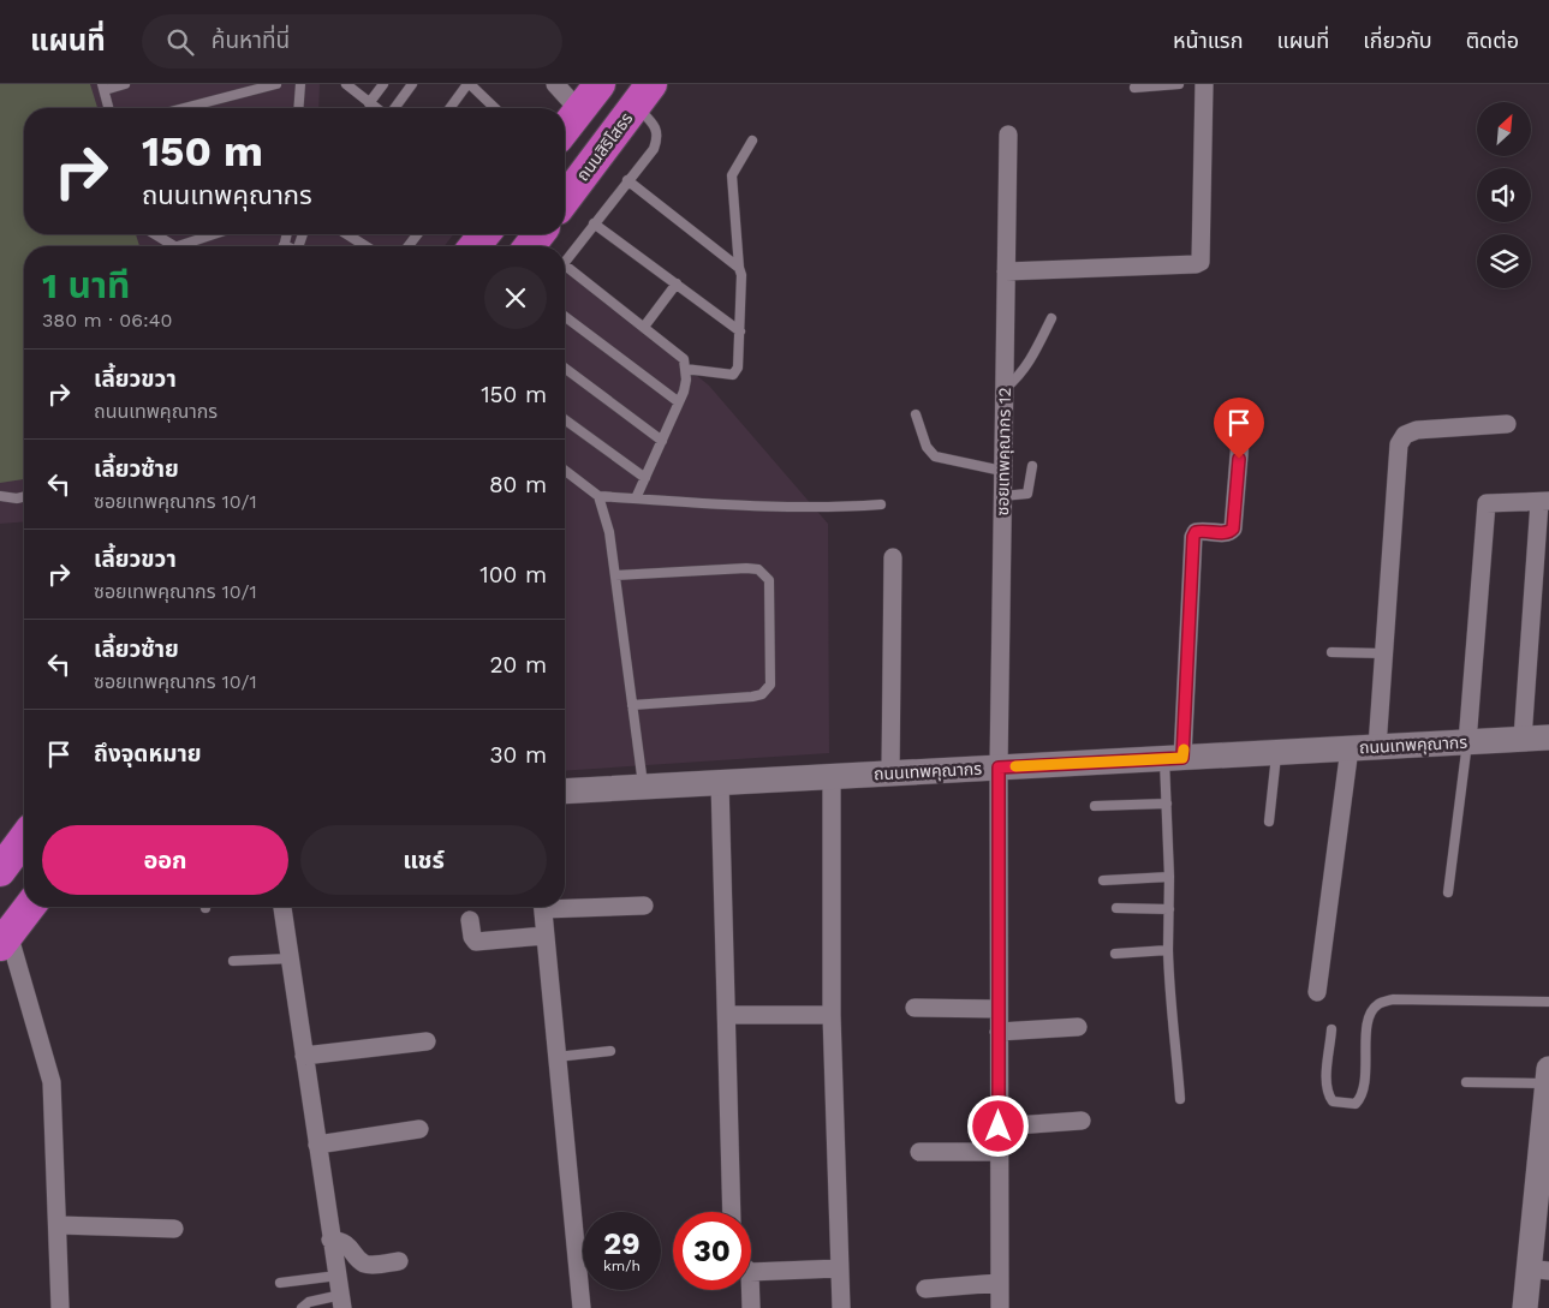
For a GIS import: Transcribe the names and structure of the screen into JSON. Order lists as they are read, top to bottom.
{
  "streets": {
    "highway": ["ถนนสิริโสธร"],
    "main road": ["ถนนเทพคุณากร"],
    "street": ["ซอยเทพคุณากร 12"]
  },
  "crossings": [
    ["ซอยเทพคุณากร 12", "ถนนเทพคุณากร"]
  ],
  "north": "top right",
  "page": {
    "header": "แผนที่",
    "search": "ค้นหาที่นี่",
    "nav": [
      "หน้าแรก",
      "แผนที่",
      "เกี่ยวกับ",
      "ติดต่อ"
    ],
    "turn": ["150 m", "ถนนเทพคุณากร"],
    "heading": ["1 นาที", "380 m · 06:40"],
    "list": [
      {
        "name": "เลี้ยวขวา",
        "note": "ถนนเทพคุณากร",
        "value": "150 m"
      },
      {
        "name": "เลี้ยวซ้าย",
        "note": "ซอยเทพคุณากร 10/1",
        "value": "80 m"
      },
      {
        "name": "เลี้ยวขวา",
        "note": "ซอยเทพคุณากร 10/1",
        "value": "100 m"
      },
      {
        "name": "เลี้ยวซ้าย",
        "note": "ซอยเทพคุณากร 10/1",
        "value": "20 m"
      },
      {
        "name": "ถึงจุดหมาย",
        "value": "30 m"
      }
    ],
    "buttons": ["ออก", "แชร์"],
    "speed": "29 km/h",
    "limit": "30"
  }
}
